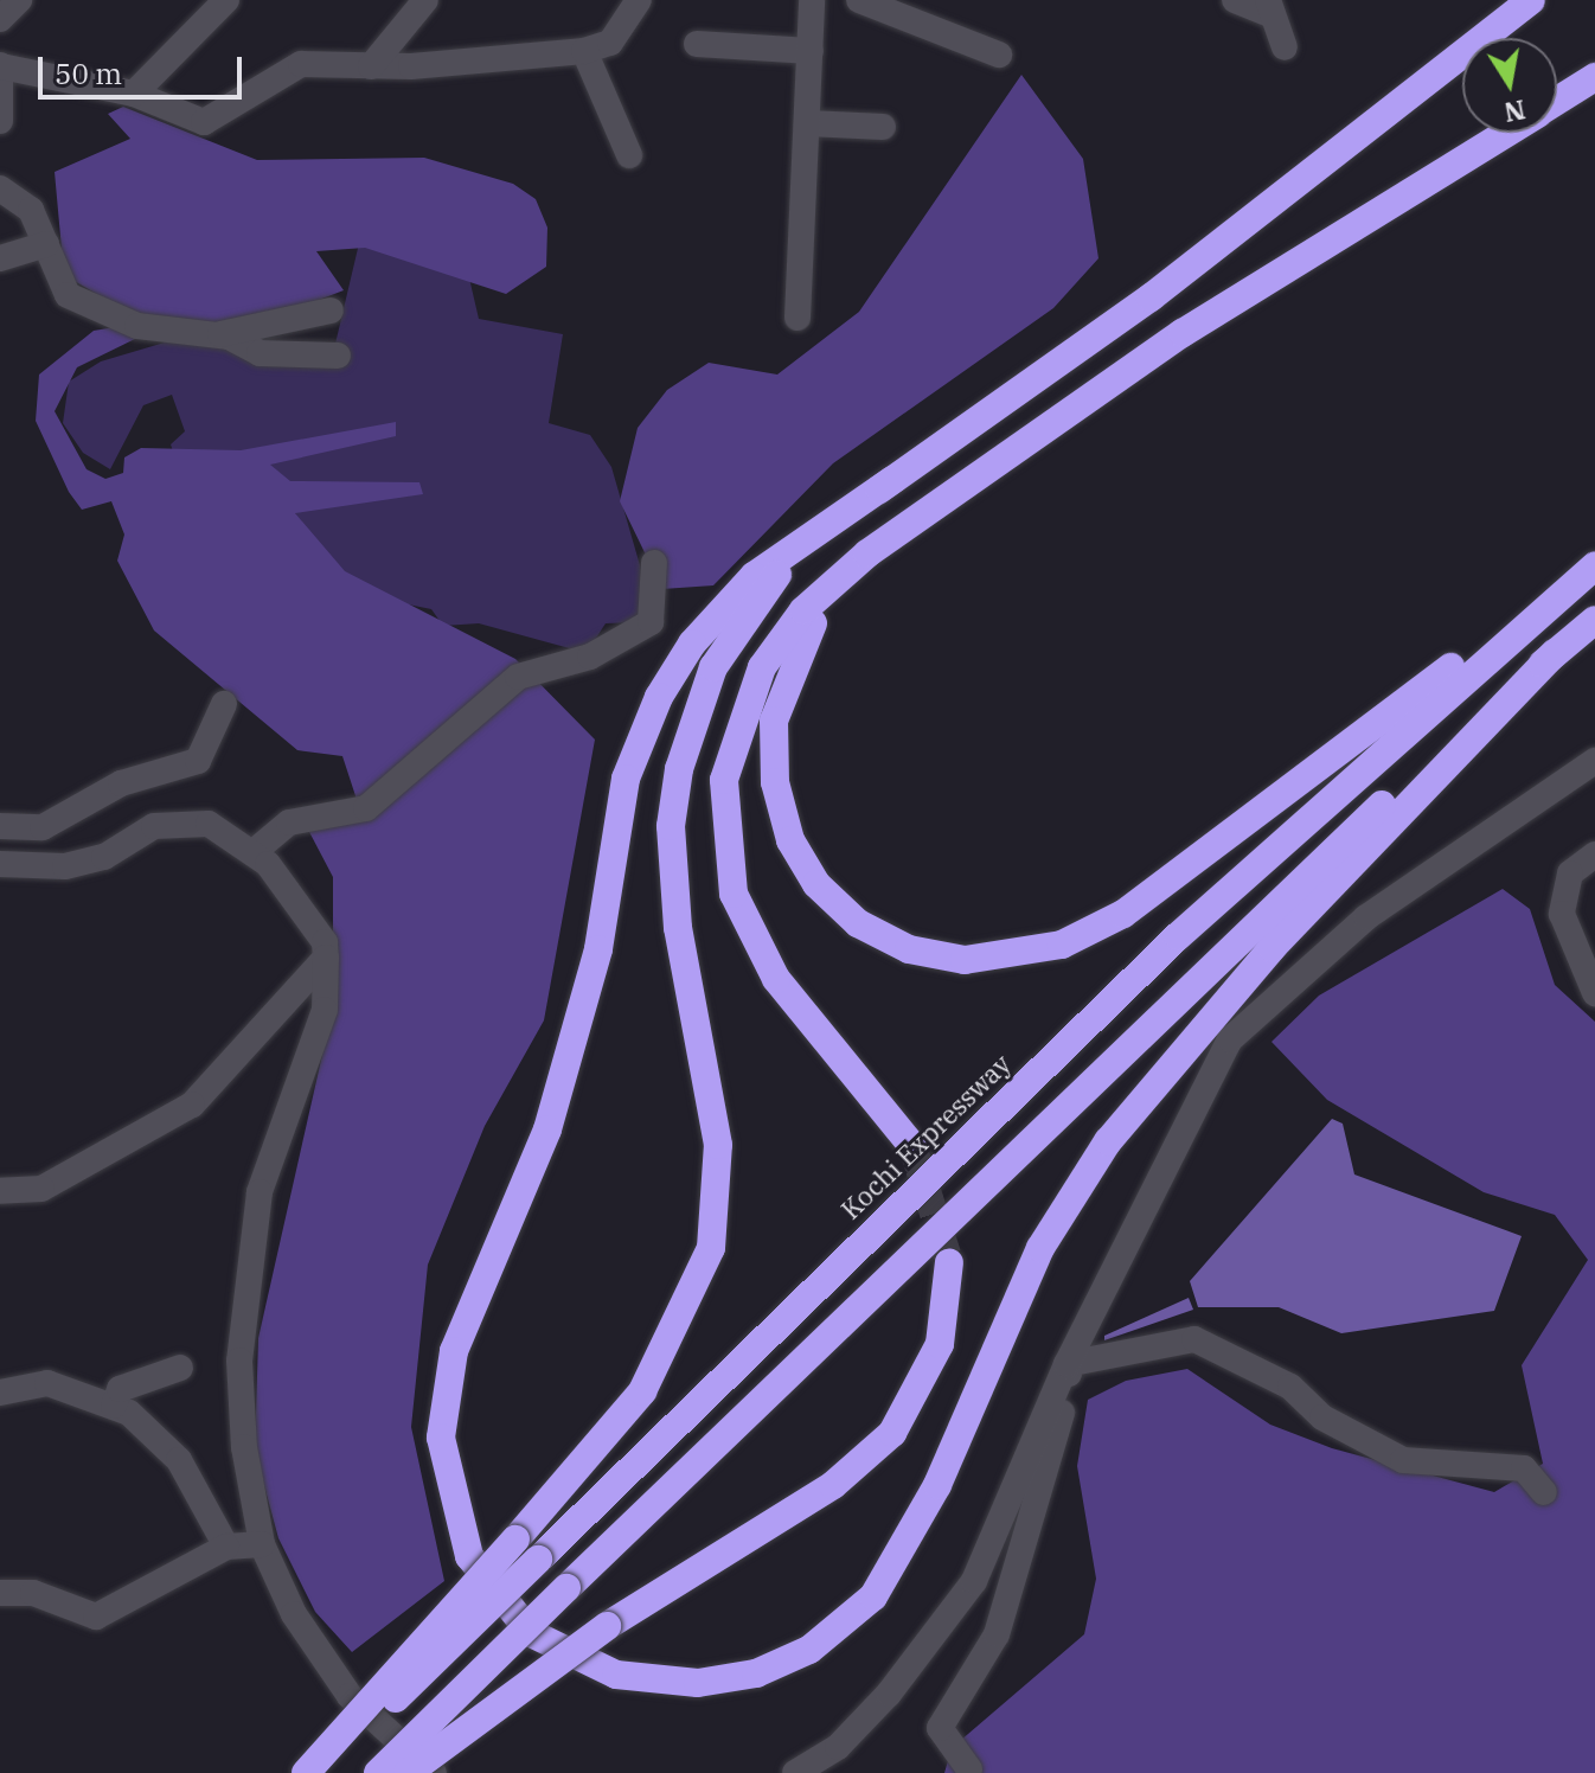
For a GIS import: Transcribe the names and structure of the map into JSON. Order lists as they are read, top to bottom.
{
  "streets": {
    "highway": ["Kochi Expressway"]
  },
  "scale_bar": "50 m",
  "north": "bottom"
}
